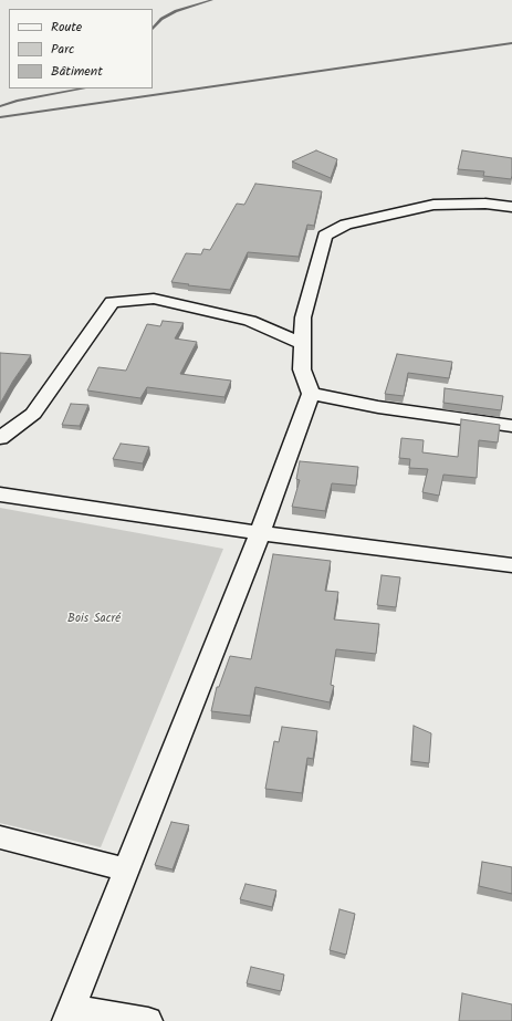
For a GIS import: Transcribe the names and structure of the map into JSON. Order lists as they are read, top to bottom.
{
  "parks": ["Bois Sacré"],
  "legend": ["Route", "Parc", "Bâtiment"]
}
